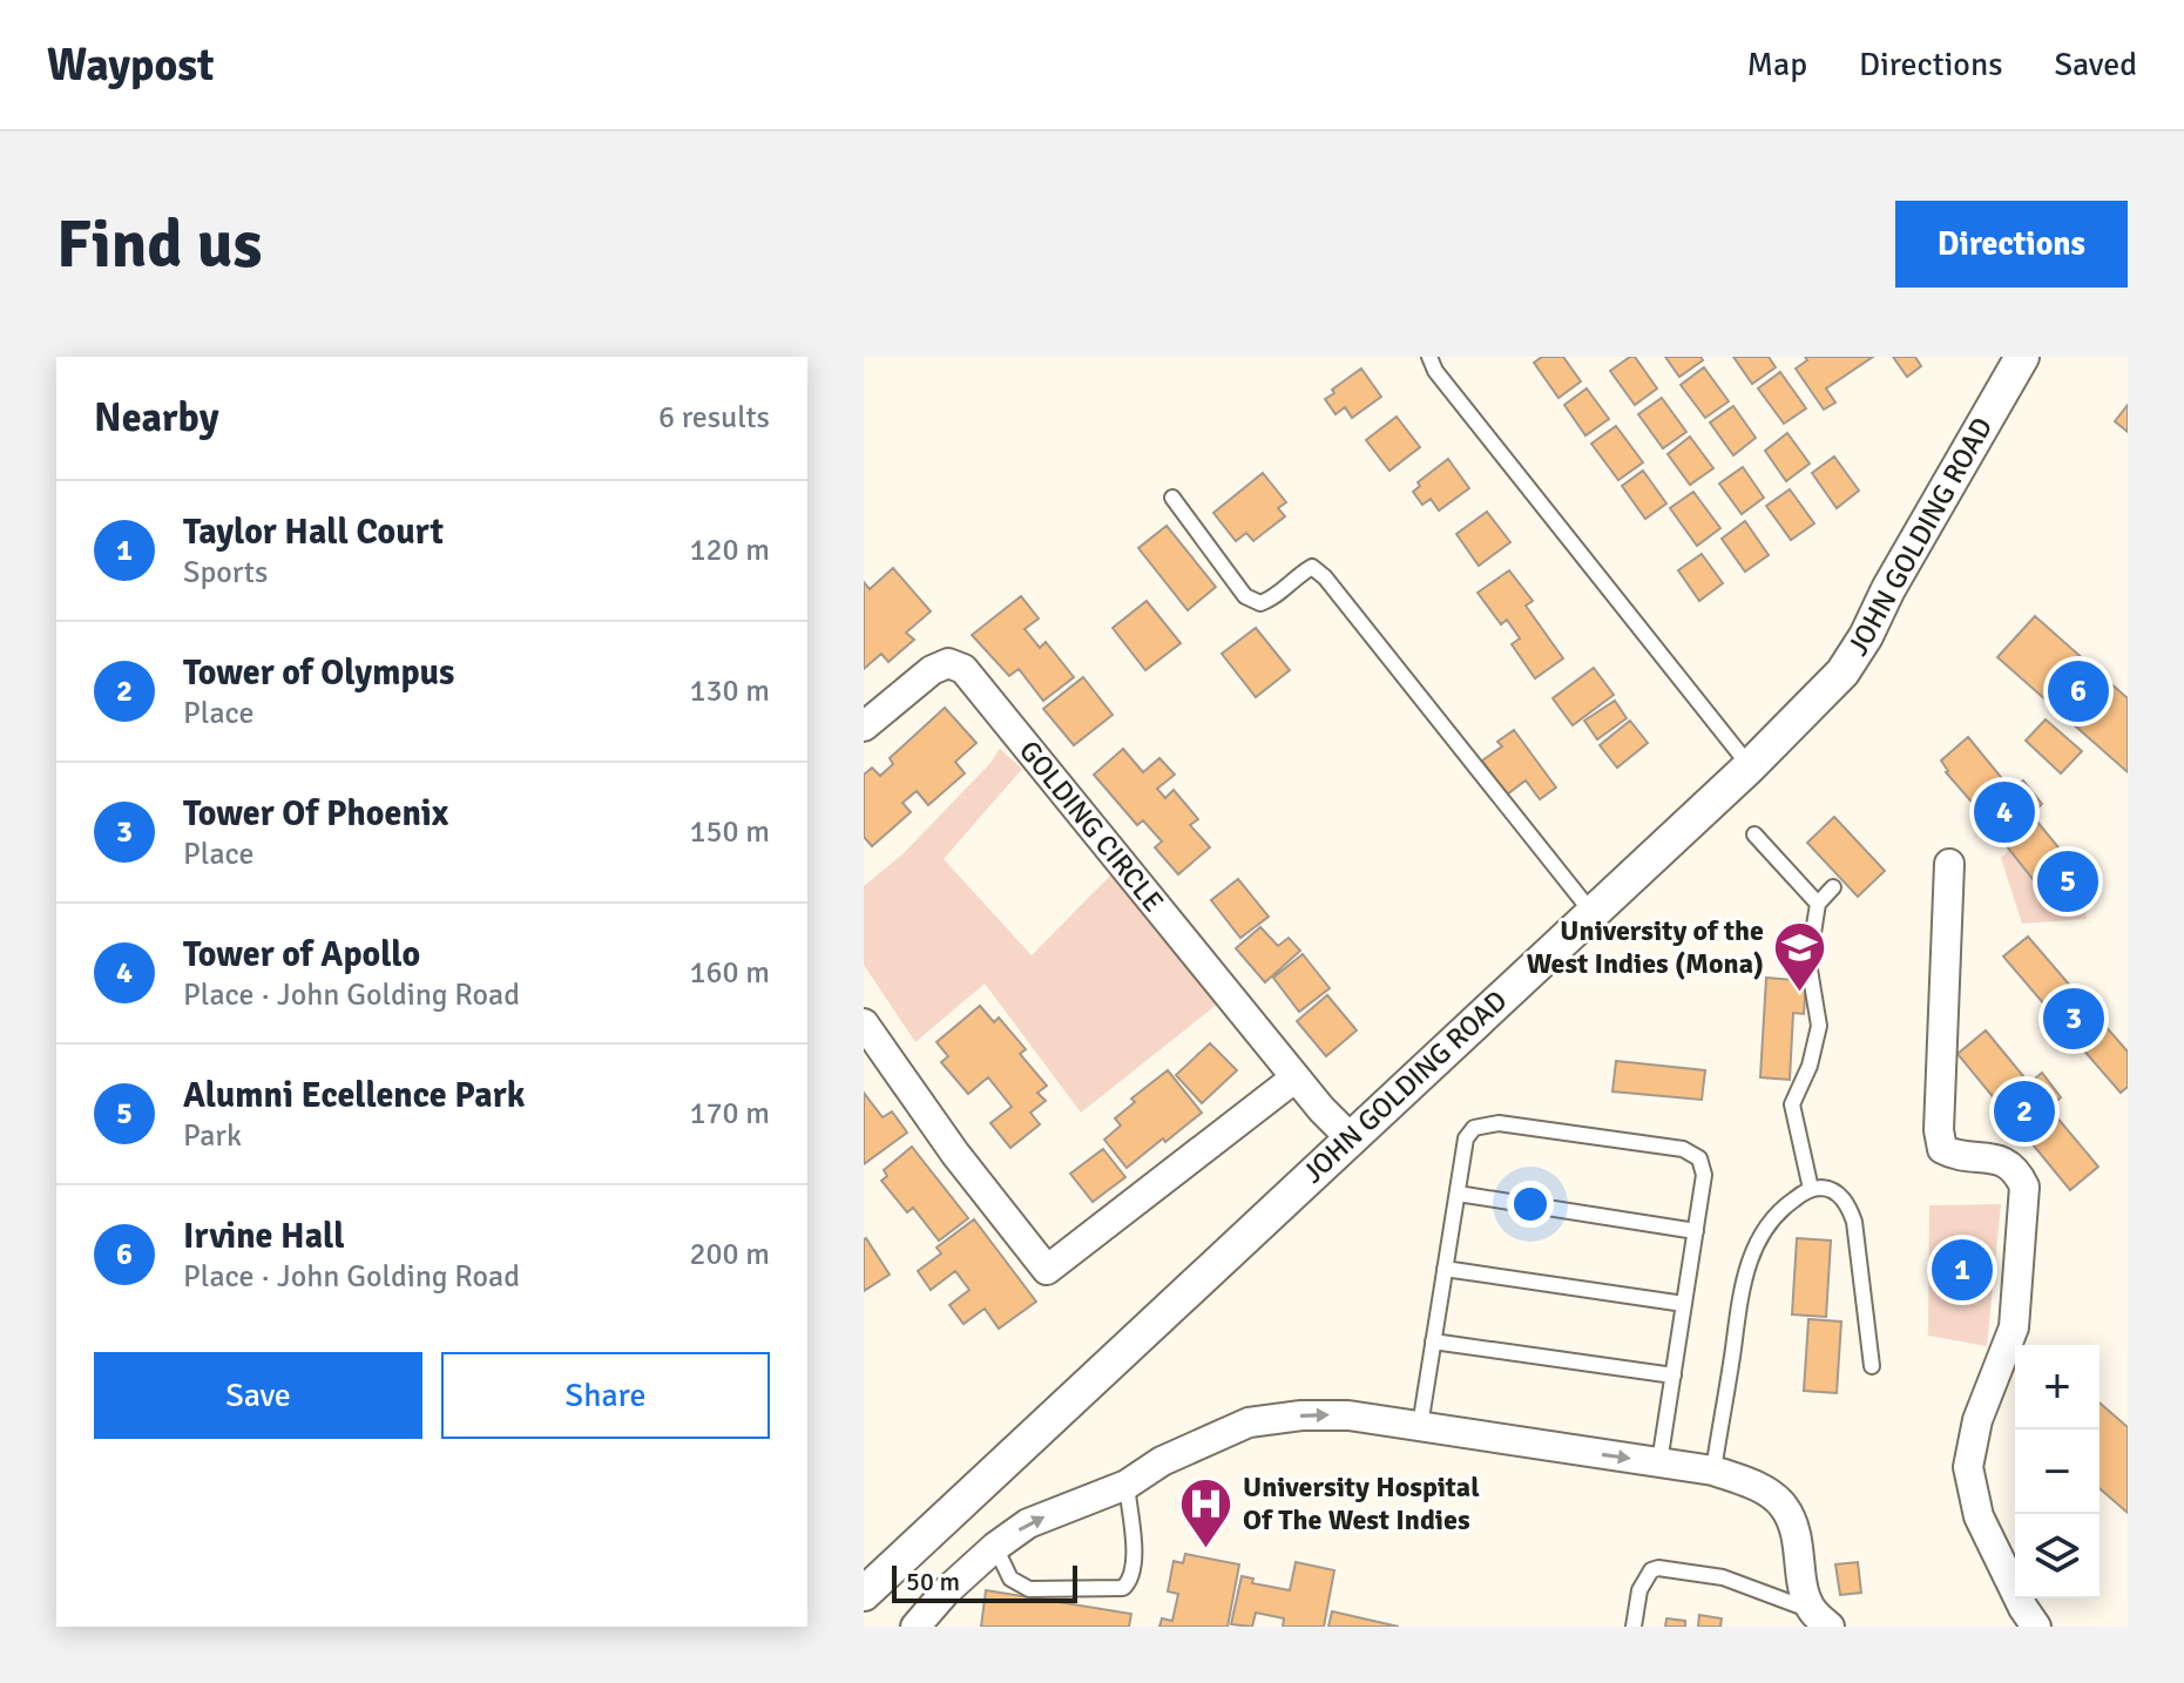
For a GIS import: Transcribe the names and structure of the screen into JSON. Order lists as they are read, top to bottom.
{
  "streets": {
    "street": ["JOHN GOLDING ROAD", "GOLDING CIRCLE"]
  },
  "crossings": [
    ["JOHN GOLDING ROAD", "GOLDING CIRCLE"]
  ],
  "places": {
    "school or university": ["University of the West Indies (Mona)"],
    "hospital": ["University Hospital Of The West Indies"]
  },
  "scale_bar": "50 m",
  "page": {
    "header": "Waypost",
    "nav": ["Map", "Directions", "Saved"],
    "buttons": [
      "Directions",
      ["Save", "Share"]
    ],
    "title": "Find us",
    "heading": ["Nearby", "6 results"],
    "list": [
      {
        "mark": "1",
        "name": "Taylor Hall Court",
        "note": "Sports",
        "value": "120 m"
      },
      {
        "mark": "2",
        "name": "Tower of Olympus",
        "note": "Place",
        "value": "130 m"
      },
      {
        "mark": "3",
        "name": "Tower Of Phoenix",
        "note": "Place",
        "value": "150 m"
      },
      {
        "mark": "4",
        "name": "Tower of Apollo",
        "note": "Place · John Golding Road",
        "value": "160 m"
      },
      {
        "mark": "5",
        "name": "Alumni Ecellence Park",
        "note": "Park",
        "value": "170 m"
      },
      {
        "mark": "6",
        "name": "Irvine Hall",
        "note": "Place · John Golding Road",
        "value": "200 m"
      }
    ],
    "pins": [
      "6",
      "4",
      "5",
      "3",
      "2",
      "1"
    ],
    "map_buttons": ["+", "−"],
    "scale": "50 m"
  }
}
